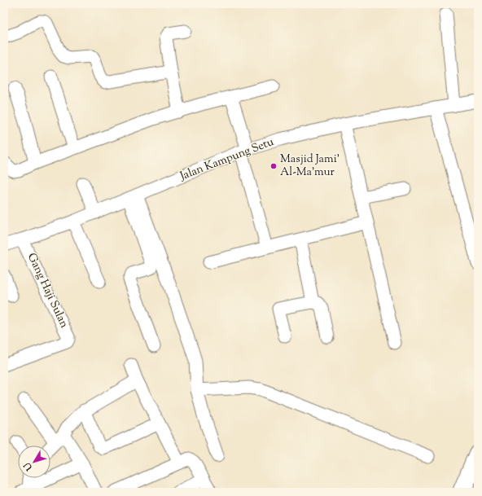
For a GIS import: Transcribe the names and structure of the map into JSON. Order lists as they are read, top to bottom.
{
  "streets": {
    "street": ["Jalan Kampung Setu", "Gang Haji Sulan"]
  },
  "crossings": [
    ["Jalan Kampung Setu", "Gang Haji Sulan"]
  ],
  "places": ["Masjid Jami' Al-Ma'mur"],
  "north": "bottom left"
}
